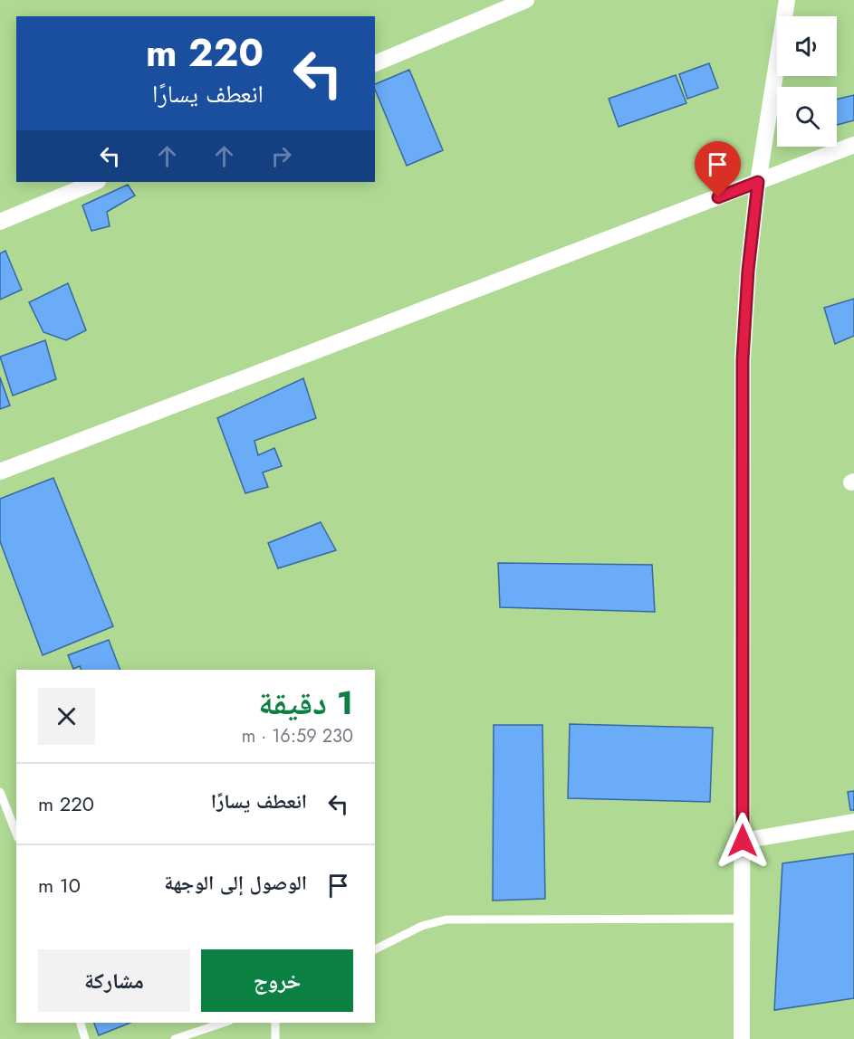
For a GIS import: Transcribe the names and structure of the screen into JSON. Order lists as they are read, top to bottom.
{
  "page": {
    "turn": ["220 m", "انعطف يسارًا"],
    "heading": ["1 دقيقة", "230 m · 16:59"],
    "list": [
      {
        "name": "انعطف يسارًا",
        "value": "220 m"
      },
      {
        "name": "الوصول إلى الوجهة",
        "value": "10 m"
      }
    ],
    "buttons": ["خروج", "مشاركة"]
  }
}
